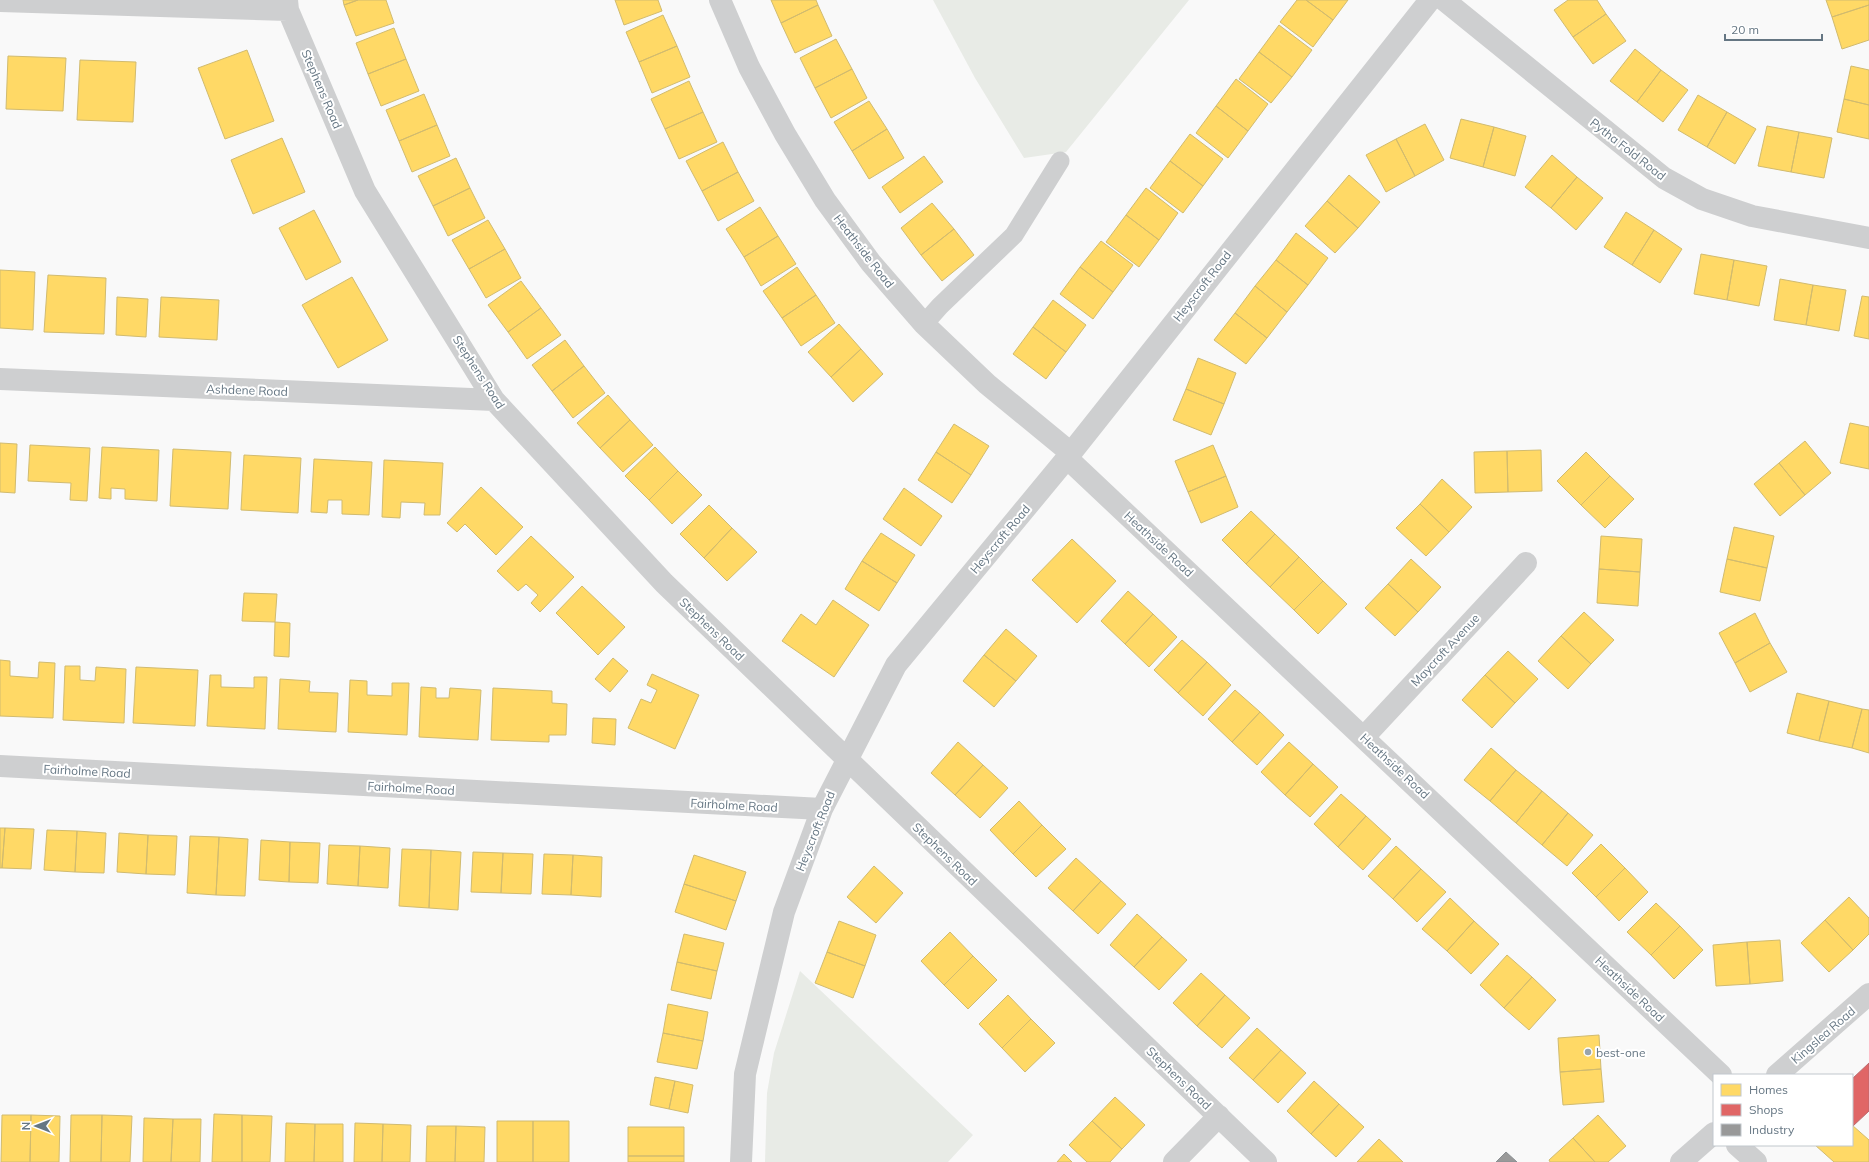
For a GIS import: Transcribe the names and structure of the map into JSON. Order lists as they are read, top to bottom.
{
  "streets": {
    "street": [
      "Stephens Road",
      "Pytha Fold Road",
      "Heathside Road",
      "Heyscroft Road",
      "Ashdene Road",
      "Maycroft Avenue",
      "Fairholme Road",
      "Kingslea Road"
    ]
  },
  "crossings": [
    ["Stephens Road", "Heyscroft Road"],
    ["Stephens Road", "Ashdene Road"],
    ["Heathside Road", "Heyscroft Road"],
    ["Heathside Road", "Maycroft Avenue"],
    ["Heyscroft Road", "Fairholme Road"]
  ],
  "places": ["best-one"],
  "legend": ["Homes", "Shops", "Industry"],
  "scale_bar": "20 m",
  "north": "left"
}
